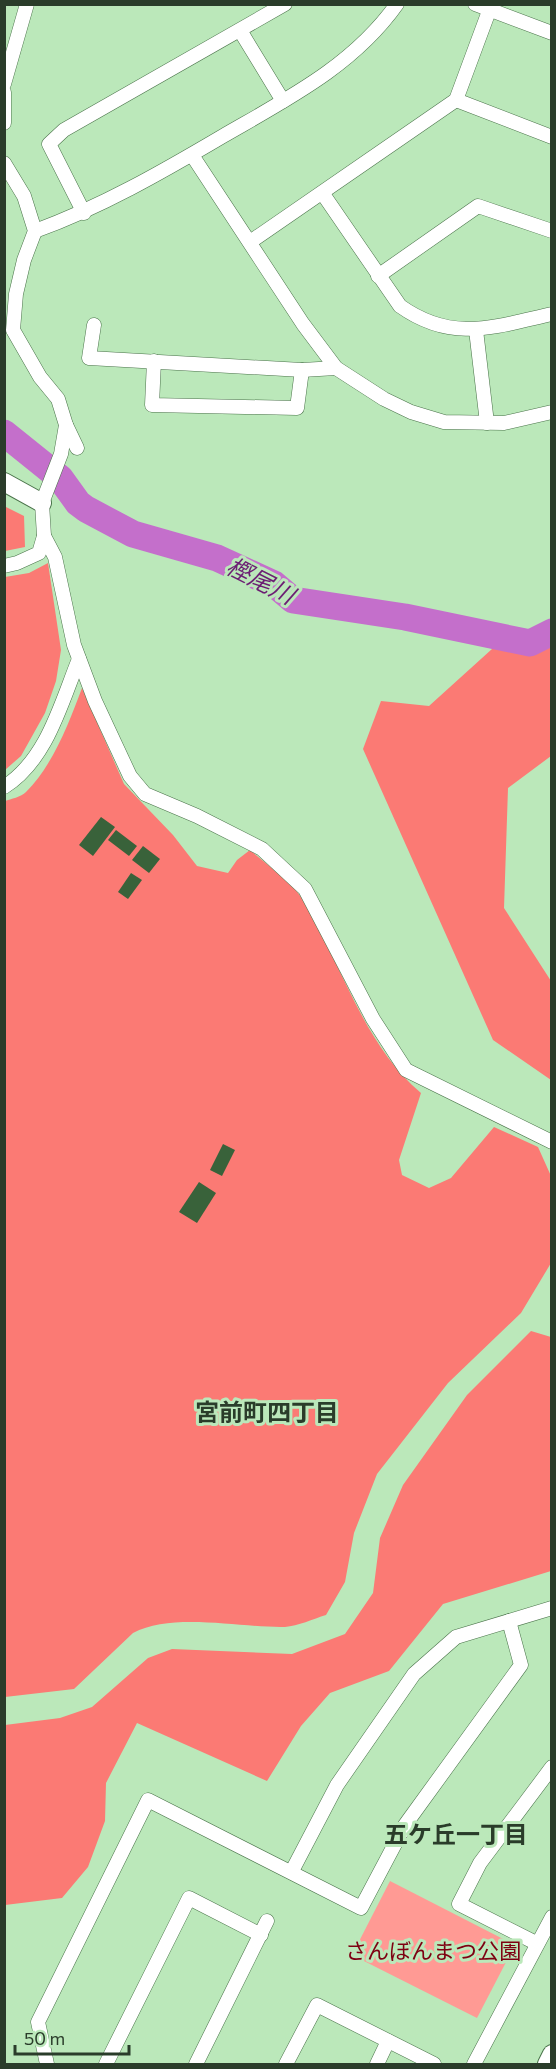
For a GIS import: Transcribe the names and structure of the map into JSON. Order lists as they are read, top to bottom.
{
  "districts": ["宮前町四丁目", "五ケ丘一丁目"],
  "water": ["樫尾川"],
  "parks": ["さんぼんまつ公園"],
  "scale_bar": "50 m"
}
